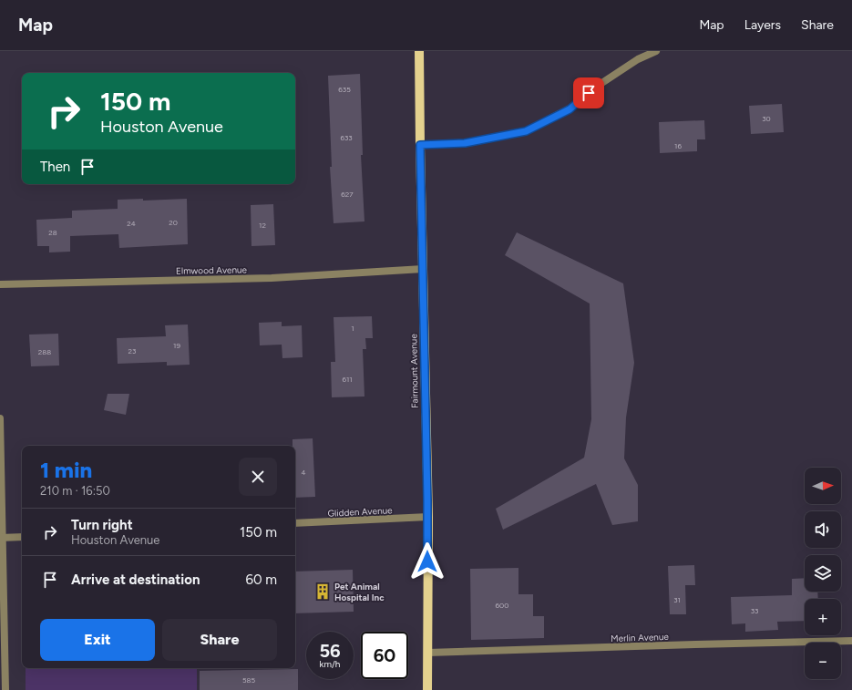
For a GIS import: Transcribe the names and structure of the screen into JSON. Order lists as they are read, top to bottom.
{
  "streets": {
    "main road": ["Fairmount Avenue"],
    "street": ["Elmwood Avenue", "Glidden Avenue", "Merlin Avenue"]
  },
  "crossings": [
    ["Elmwood Avenue", "Fairmount Avenue"],
    ["Fairmount Avenue", "Glidden Avenue"],
    ["Fairmount Avenue", "Merlin Avenue"]
  ],
  "places": {
    "building": ["Pet Animal Hospital Inc"]
  },
  "house_numbers": [
    "635",
    "30",
    "633",
    "16",
    "627",
    "20",
    "24",
    "12",
    "28",
    "1",
    "19",
    "23",
    "288",
    "611",
    "4",
    "31",
    "600",
    "33",
    "585"
  ],
  "north": "right",
  "page": {
    "header": "Map",
    "nav": ["Map", "Layers", "Share"],
    "turn": ["150 m", "Houston Avenue"],
    "then": "Then",
    "heading": ["1 min", "210 m · 16:50"],
    "map_buttons": ["+", "−"],
    "list": [
      {
        "name": "Turn right",
        "note": "Houston Avenue",
        "value": "150 m"
      },
      {
        "name": "Arrive at destination",
        "value": "60 m"
      }
    ],
    "buttons": ["Exit", "Share"],
    "speed": "56 km/h",
    "limit": "60"
  }
}
